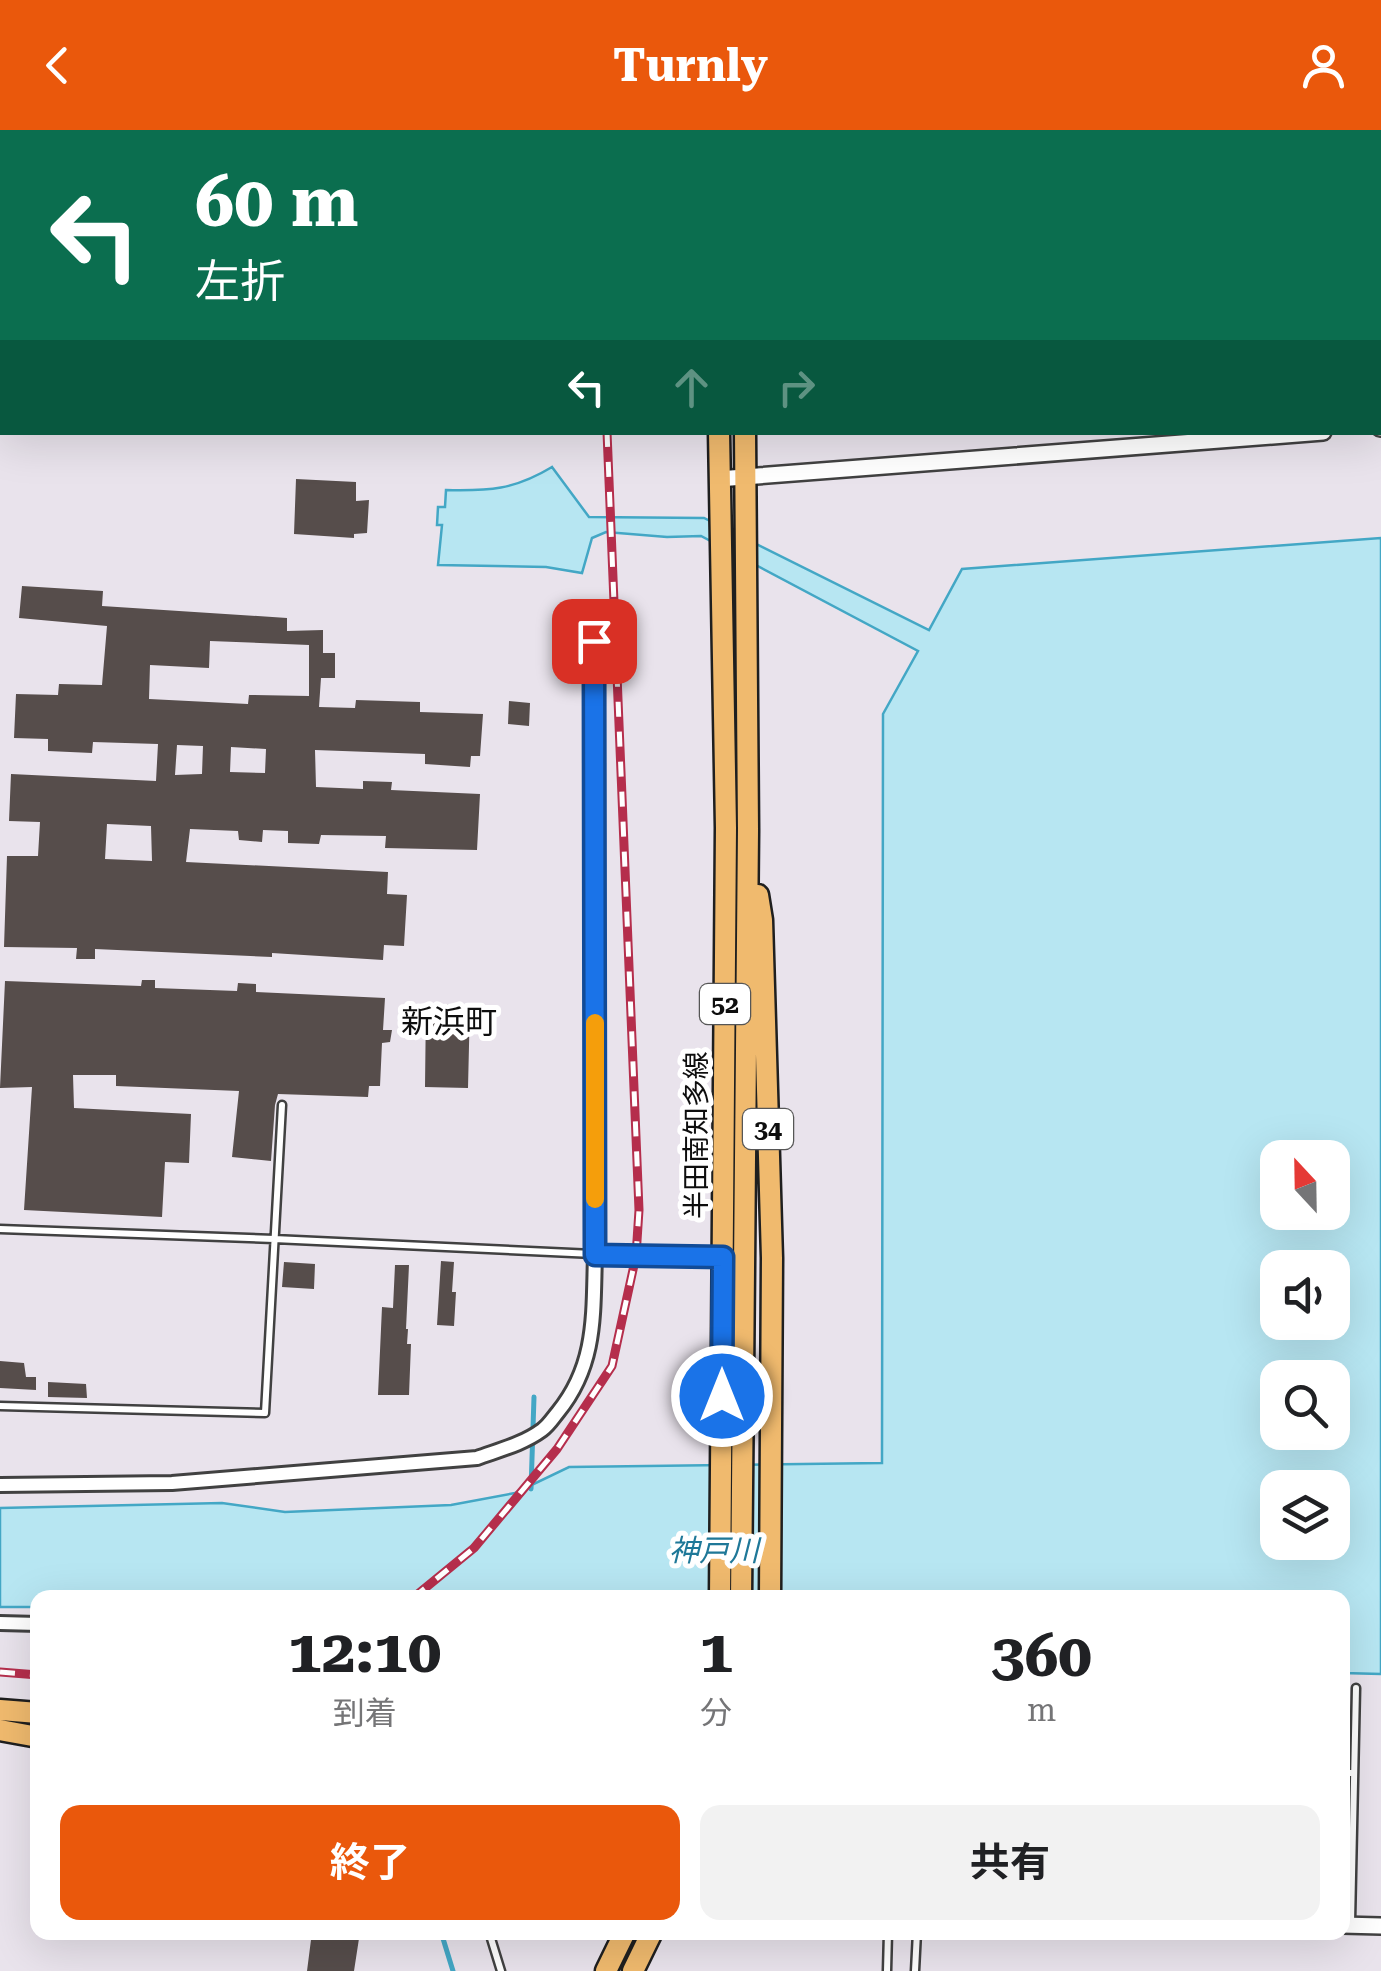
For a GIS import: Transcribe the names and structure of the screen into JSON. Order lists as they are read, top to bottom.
{
  "streets": {
    "main road": ["52", "34", "半田南知多線"]
  },
  "crossings": [
    ["34", "半田南知多線"]
  ],
  "districts": ["新浜町"],
  "water": ["神戸川"],
  "north": "top",
  "page": {
    "header": "Turnly",
    "turn": ["60 m", "左折"],
    "eta": [
      "12:10",
      "到着",
      "1",
      "分",
      "360",
      "m"
    ],
    "buttons": ["終了", "共有"]
  }
}
